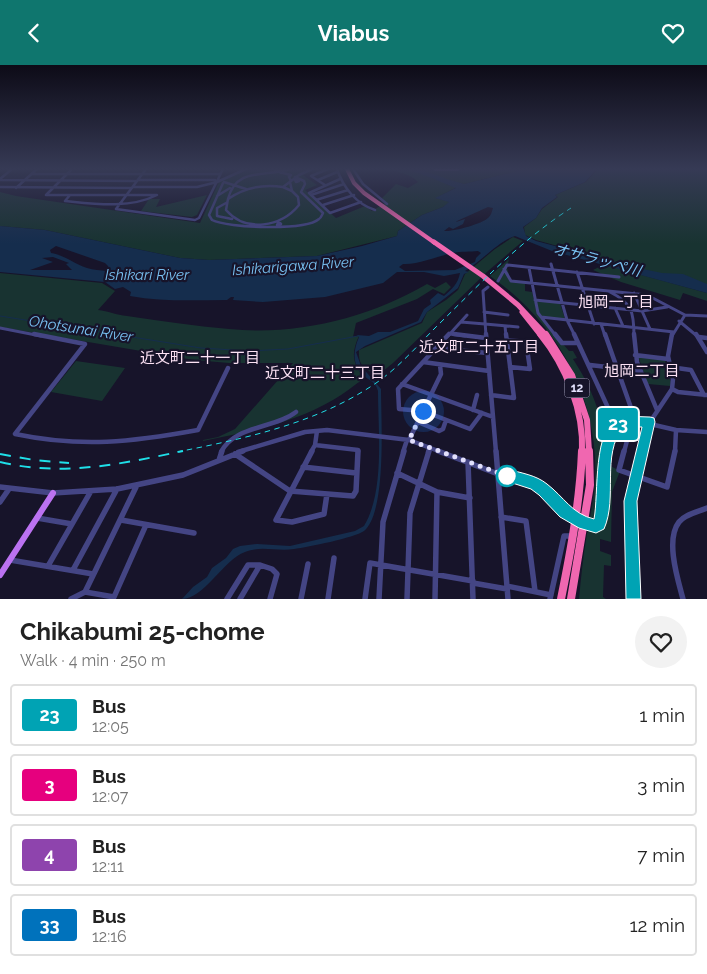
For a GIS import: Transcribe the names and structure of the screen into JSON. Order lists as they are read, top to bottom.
{
  "streets": {
    "highway": ["12"]
  },
  "districts": [
    "旭岡一丁目",
    "近文町二十五丁目",
    "近文町二十一丁目",
    "旭岡二丁目",
    "近文町二十三丁目"
  ],
  "water": [
    "オサラッペ川",
    "Ishikarigawa River",
    "Ishikari River",
    "Ohotsunai River"
  ],
  "lines": ["bus line 23"],
  "page": {
    "header": "Viabus",
    "on_map": "23",
    "heading": ["Chikabumi 25-chome", "Walk · 4 min · 250 m"],
    "list": [
      {
        "mark": "23",
        "name": "Bus",
        "note": "12:05",
        "value": "1 min"
      },
      {
        "mark": "3",
        "name": "Bus",
        "note": "12:07",
        "value": "3 min"
      },
      {
        "mark": "4",
        "name": "Bus",
        "note": "12:11",
        "value": "7 min"
      },
      {
        "mark": "33",
        "name": "Bus",
        "note": "12:16",
        "value": "12 min"
      }
    ]
  }
}
